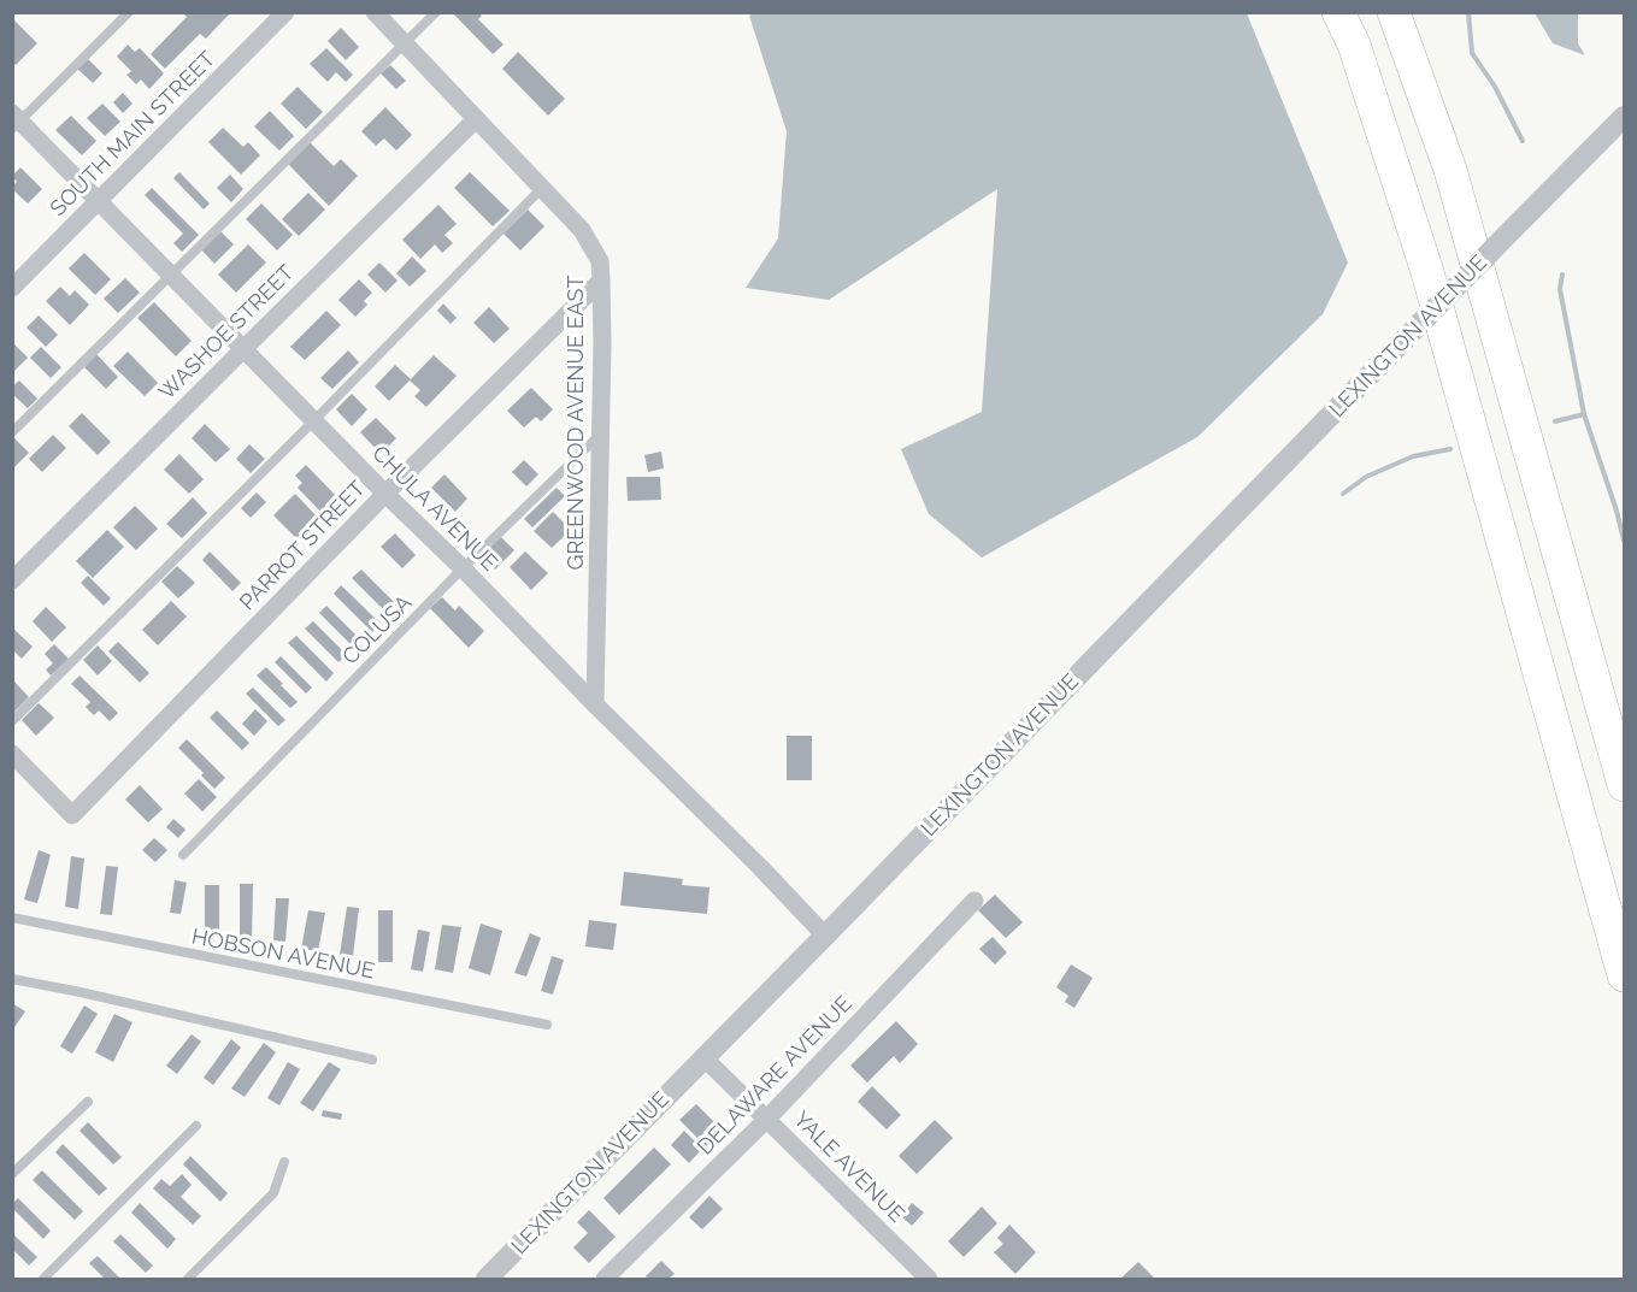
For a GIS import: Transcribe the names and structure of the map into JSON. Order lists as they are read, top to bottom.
{
  "streets": {
    "street": [
      "SOUTH MAIN STREET",
      "WASHOE STREET",
      "LEXINGTON AVENUE",
      "GREENWOOD AVENUE EAST",
      "CHULA AVENUE",
      "PARROT STREET",
      "DELAWARE AVENUE",
      "YALE AVENUE"
    ],
    "lane": ["COLUSA", "HOBSON AVENUE"]
  },
  "crossings": [
    ["SOUTH MAIN STREET", "CHULA AVENUE"],
    ["WASHOE STREET", "GREENWOOD AVENUE EAST"],
    ["WASHOE STREET", "CHULA AVENUE"],
    ["LEXINGTON AVENUE", "CHULA AVENUE"],
    ["LEXINGTON AVENUE", "YALE AVENUE"],
    ["GREENWOOD AVENUE EAST", "CHULA AVENUE"],
    ["GREENWOOD AVENUE EAST", "PARROT STREET"],
    ["GREENWOOD AVENUE EAST", "COLUSA"],
    ["CHULA AVENUE", "PARROT STREET"],
    ["CHULA AVENUE", "COLUSA"],
    ["DELAWARE AVENUE", "YALE AVENUE"]
  ]
}
